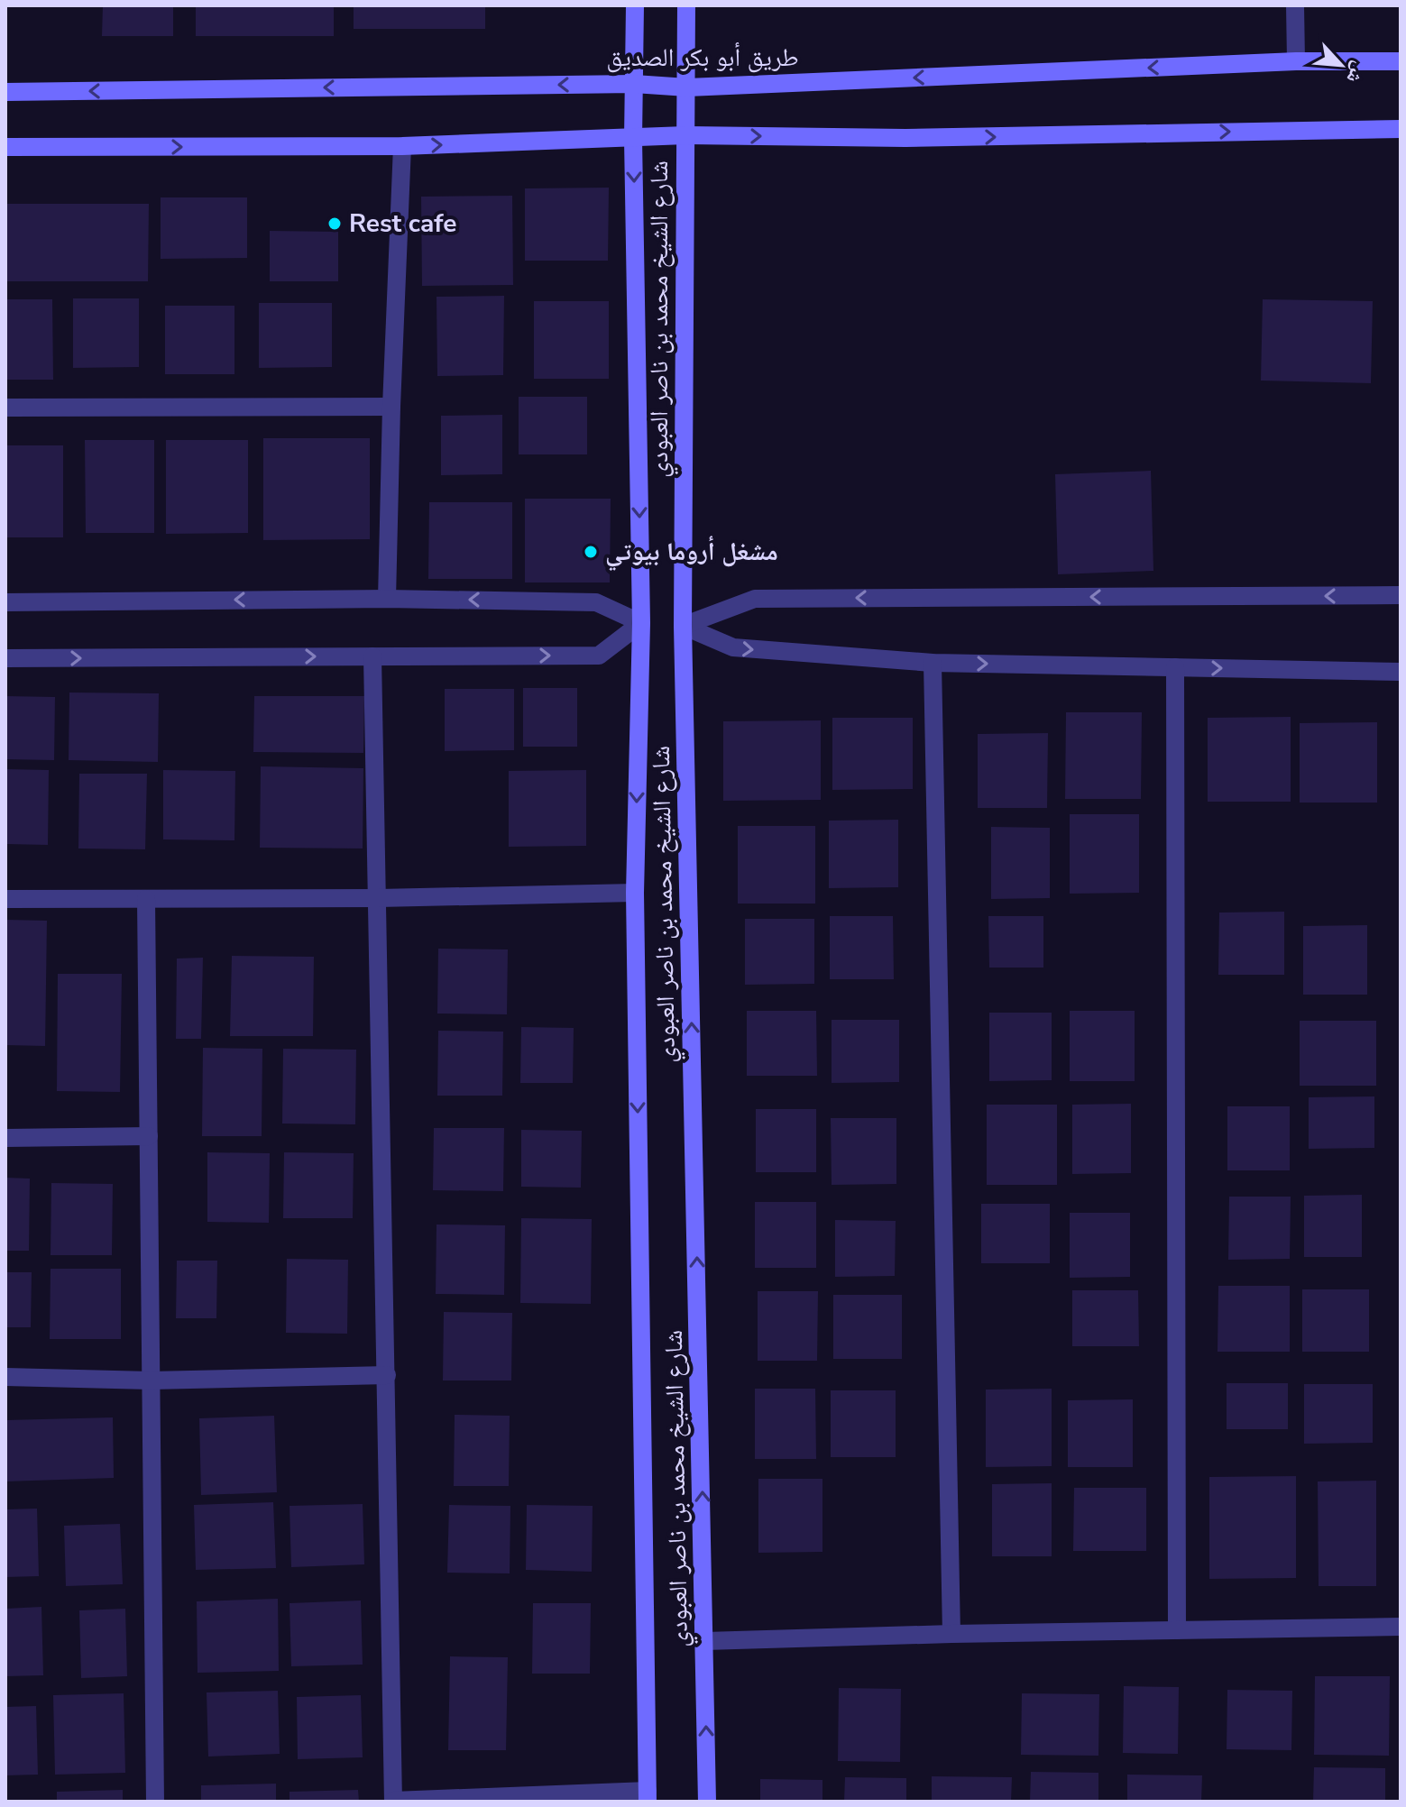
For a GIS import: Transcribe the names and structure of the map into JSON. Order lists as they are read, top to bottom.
{
  "streets": {
    "street": ["طريق أبو بكر الصديق", "شارع الشيخ محمد بن ناصر العبودي"]
  },
  "crossings": [
    ["طريق أبو بكر الصديق", "شارع الشيخ محمد بن ناصر العبودي"]
  ],
  "places": ["Rest cafe", "مشغل أروما بيوتي"],
  "north": "bottom right"
}
